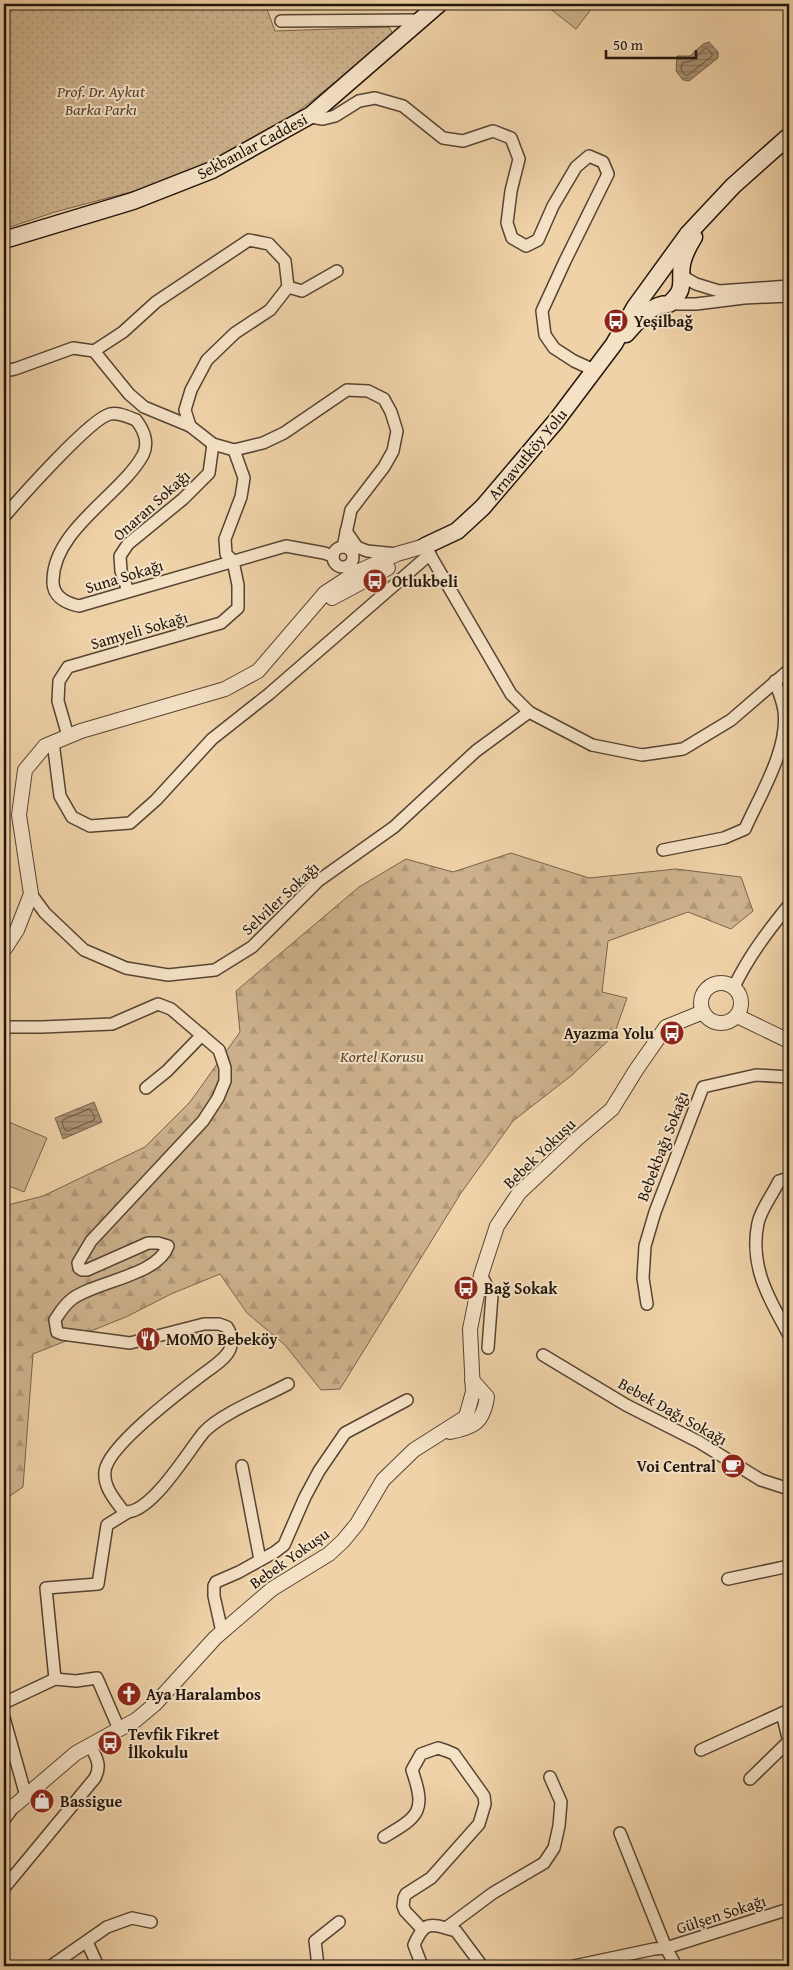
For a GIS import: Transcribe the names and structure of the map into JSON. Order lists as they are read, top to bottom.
{
  "streets": {
    "main road": ["Sekbanlar Caddesi", "Arnavutköy Yolu"],
    "street": [
      "Onaran Sokağı",
      "Suna Sokağı",
      "Samyeli Sokağı",
      "Selviler Sokağı",
      "Bebekbağı Sokağı",
      "Bebek Yokuşu",
      "Bebek Dağı Sokağı",
      "Gülşen Sokağı"
    ]
  },
  "crossings": [
    ["Onaran Sokağı", "Suna Sokağı"],
    ["Suna Sokağı", "Samyeli Sokağı"]
  ],
  "parks": ["Prof. Dr. Aykut Barka Parkı", "Kortel Korusu"],
  "places": {
    "bus stop": [
      "Yeşilbağ",
      "Otlukbeli",
      "Ayazma Yolu",
      "Bağ Sokak",
      "Tevfik Fikret İlkokulu"
    ],
    "restaurant": ["MOMO Bebeköy"],
    "cafe": ["Voi Central"],
    "church": ["Aya Haralambos"],
    "shop": ["Bassigue"]
  },
  "scale_bar": "50 m"
}
